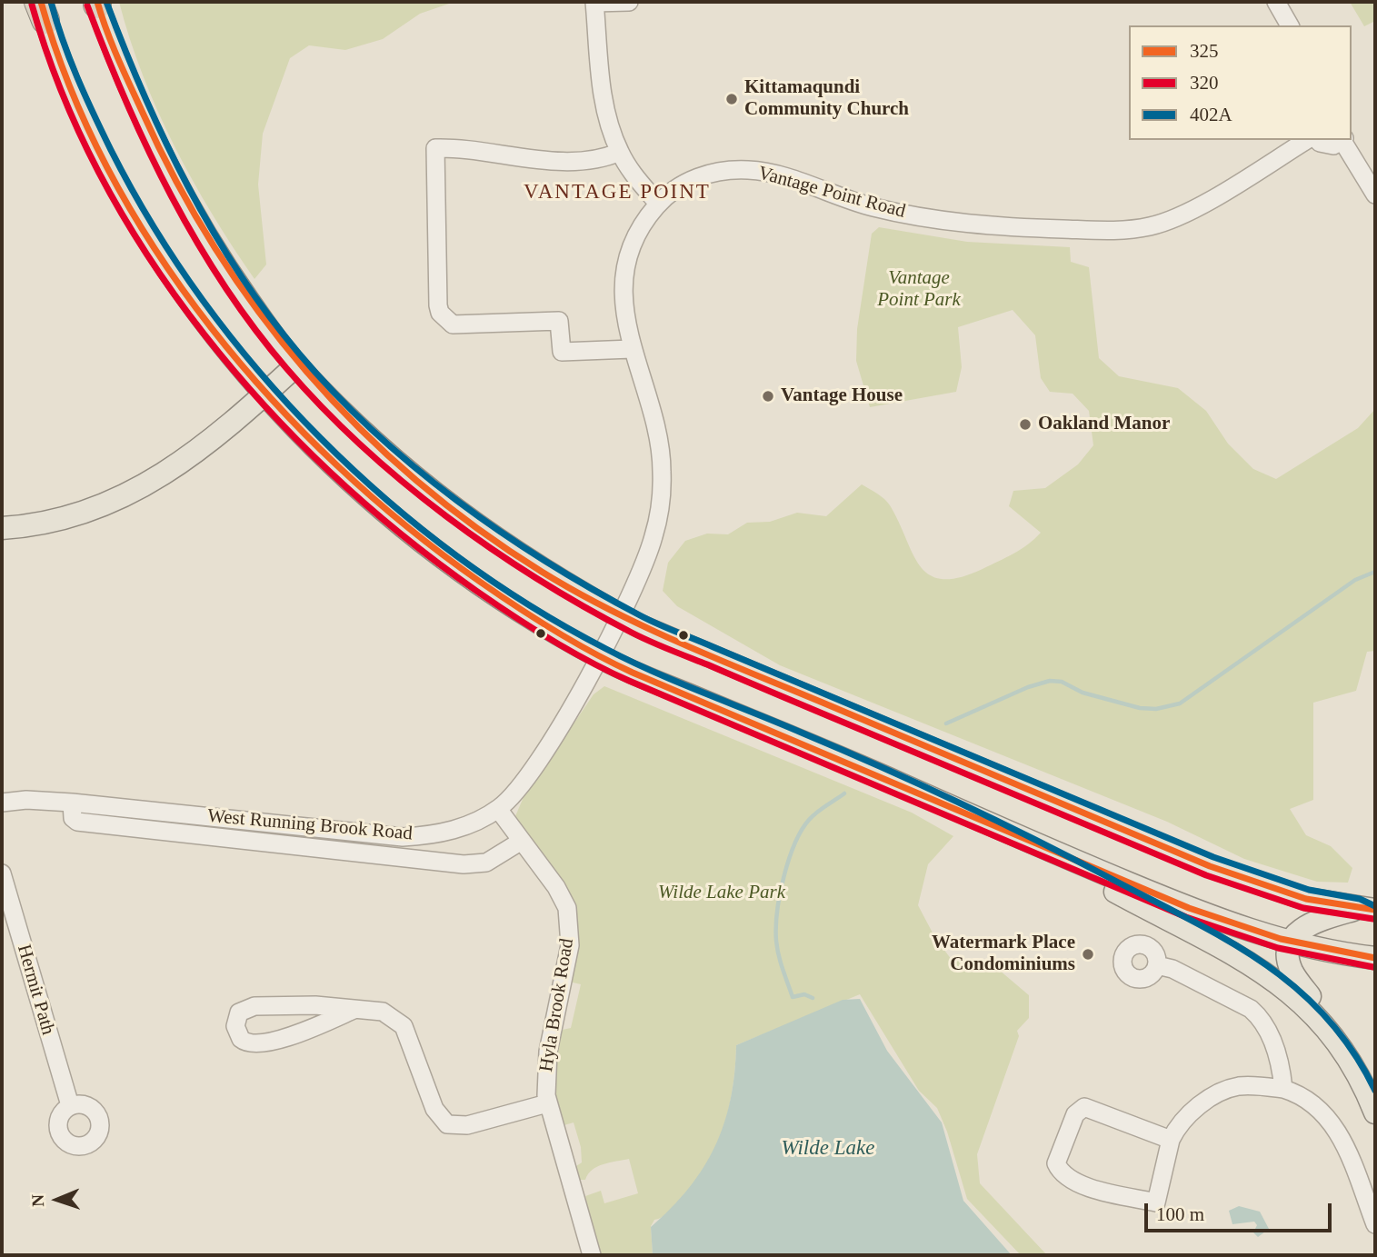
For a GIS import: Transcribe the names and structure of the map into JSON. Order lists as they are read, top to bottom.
{
  "streets": {
    "street": [
      "Vantage Point Road",
      "West Running Brook Road",
      "Hermit Path",
      "Hyla Brook Road"
    ]
  },
  "crossings": [
    ["Vantage Point Road", "West Running Brook Road"],
    ["West Running Brook Road", "Hyla Brook Road"]
  ],
  "districts": ["VANTAGE POINT"],
  "water": ["Wilde Lake"],
  "parks": ["Vantage Point Park", "Wilde Lake Park"],
  "places": [
    "Kittamaqundi Community Church",
    "Vantage House",
    "Oakland Manor",
    "Watermark Place Condominiums"
  ],
  "lines": ["transit line 325", "transit line 402A", "transit line 320"],
  "legend": ["325", "320", "402A"],
  "scale_bar": "100 m",
  "north": "left"
}
